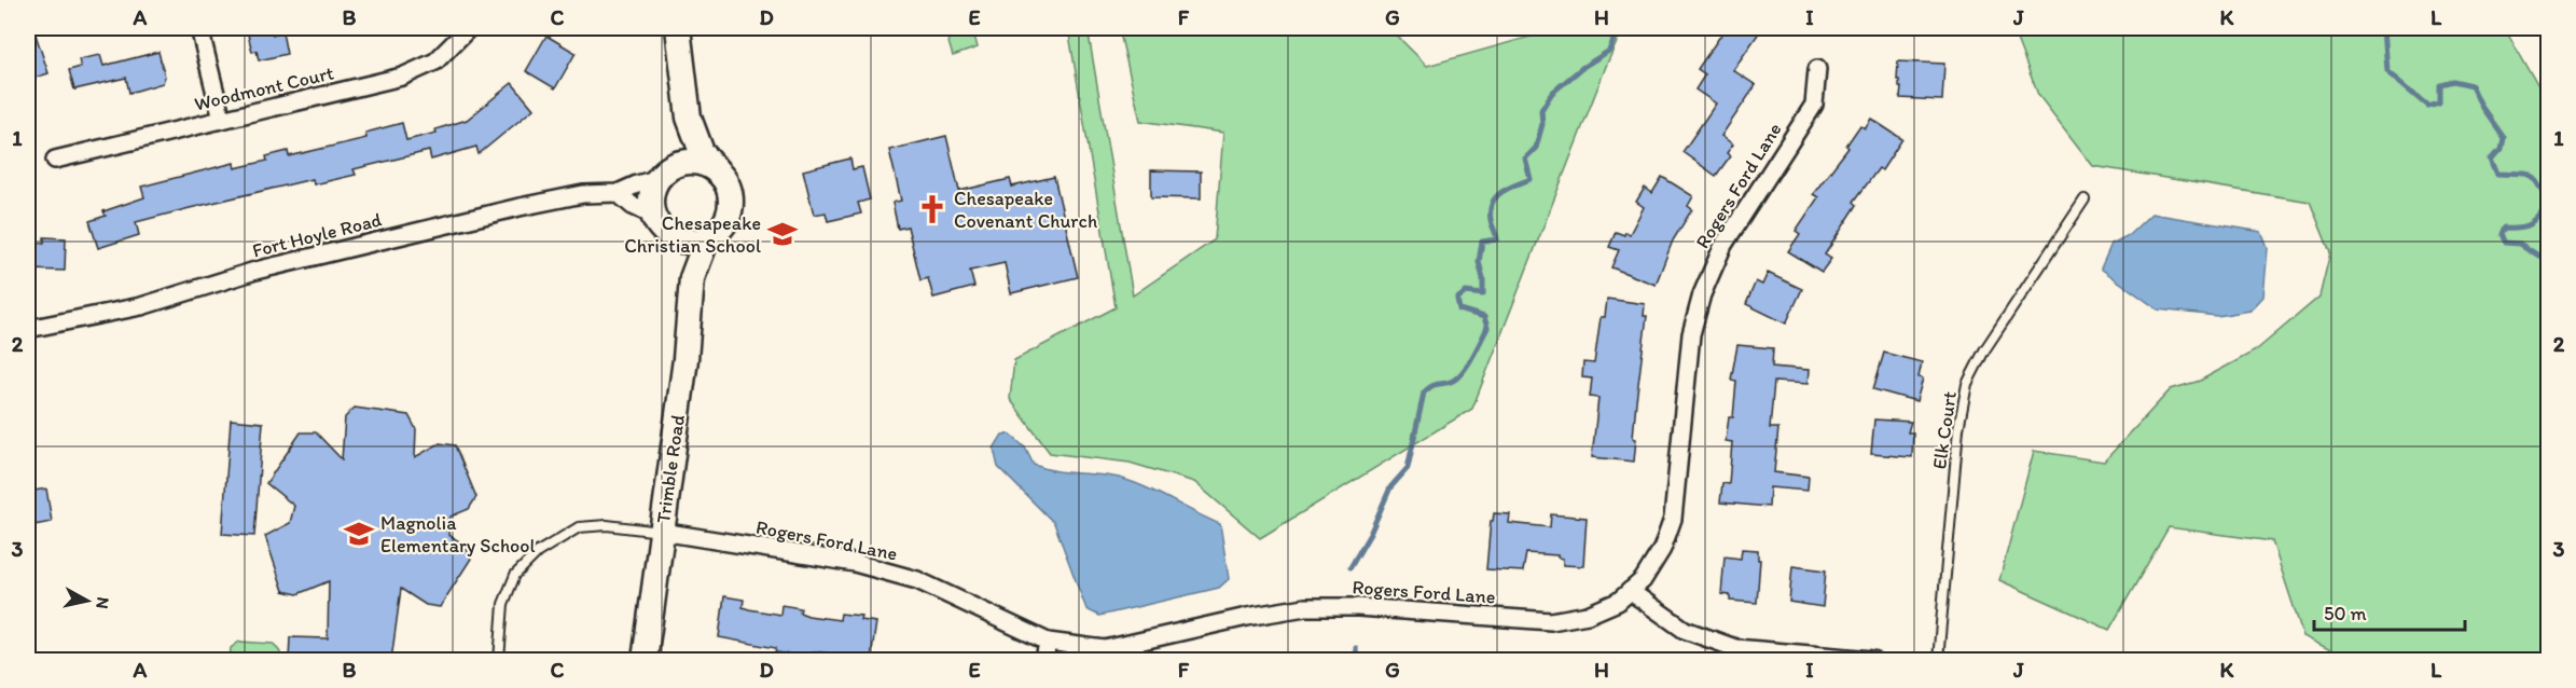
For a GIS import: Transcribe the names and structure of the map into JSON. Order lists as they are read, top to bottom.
{
  "streets": {
    "street": [
      "Woodmont Court",
      "Rogers Ford Lane",
      "Fort Hoyle Road",
      "Trimble Road"
    ],
    "lane": ["Elk Court"]
  },
  "crossings": [
    ["Rogers Ford Lane", "Trimble Road"],
    ["Fort Hoyle Road", "Trimble Road"]
  ],
  "places": {
    "church": ["Chesapeake Covenant Church"],
    "school or university": ["Chesapeake Christian School", "Magnolia Elementary School"]
  },
  "scale_bar": "50 m",
  "north": "right",
  "grid": {
    "columns": [
      "A",
      "B",
      "C",
      "D",
      "E",
      "F",
      "G",
      "H",
      "I",
      "J",
      "K",
      "L"
    ],
    "rows": ["1", "2", "3"]
  }
}
